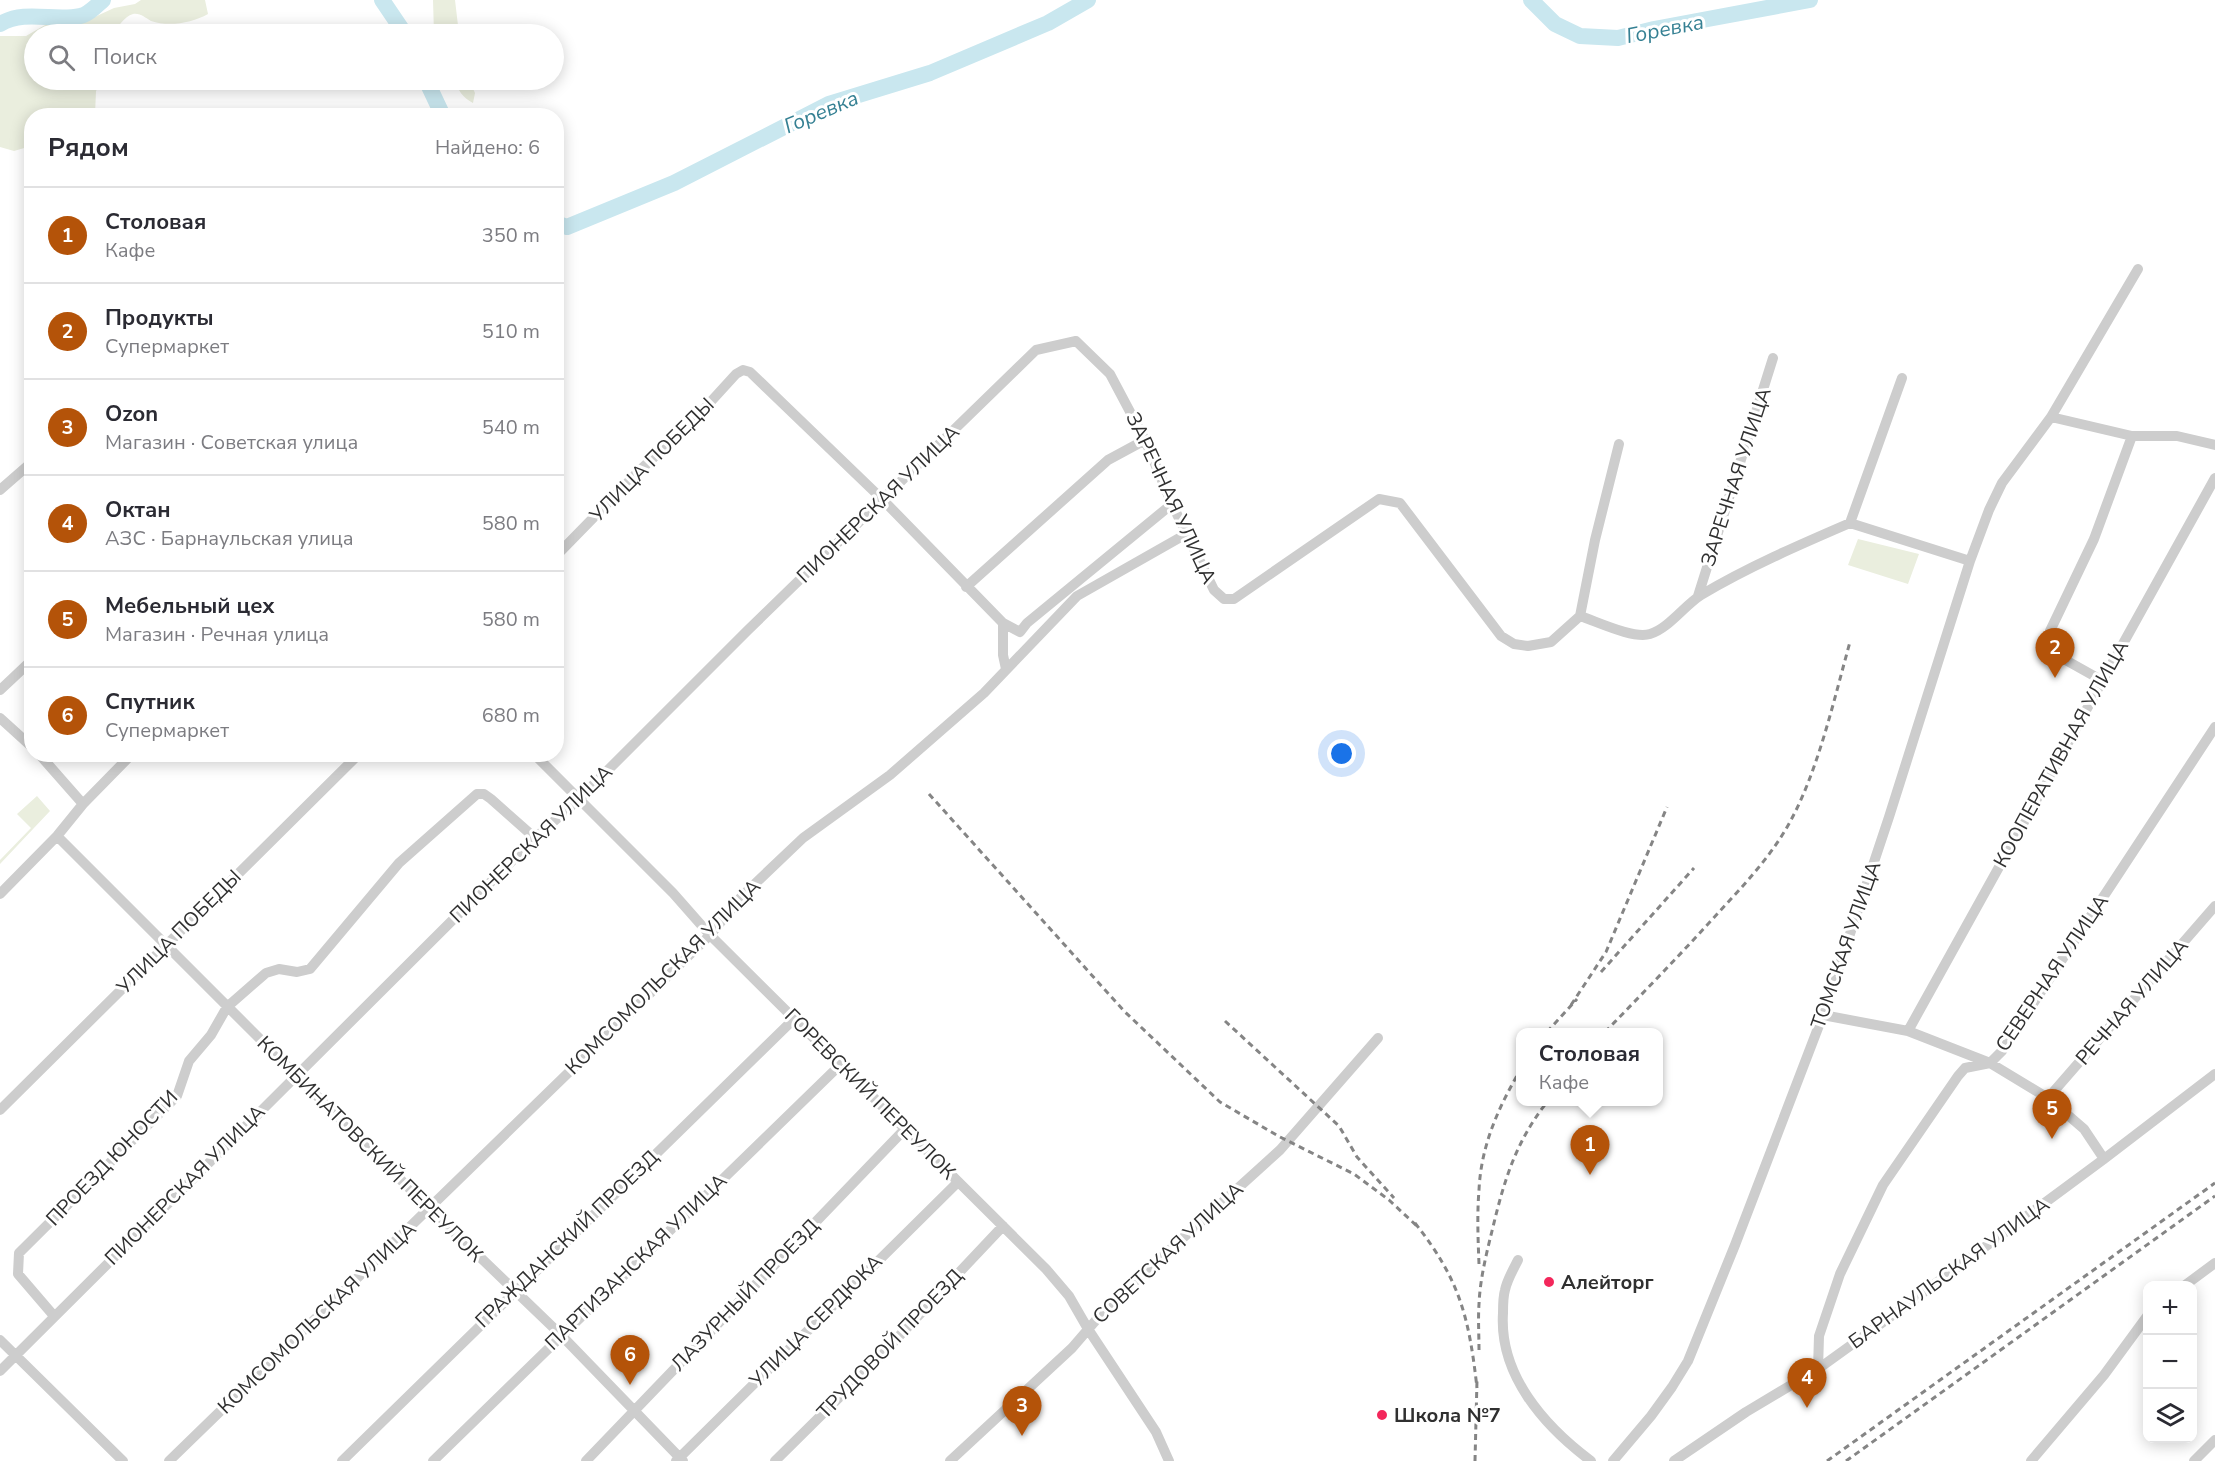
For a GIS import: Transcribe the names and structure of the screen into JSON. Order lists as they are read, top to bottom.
{
  "streets": {
    "street": [
      "УЛИЦА ПОБЕДЫ",
      "ЗАРЕЧНАЯ УЛИЦА",
      "ПИОНЕРСКАЯ УЛИЦА",
      "КООПЕРАТИВНАЯ УЛИЦА",
      "ТОМСКАЯ УЛИЦА",
      "СЕВЕРНАЯ УЛИЦА",
      "КОМСОМОЛЬСКАЯ УЛИЦА",
      "РЕЧНАЯ УЛИЦА",
      "ГОРЕВСКИЙ ПЕРЕУЛОК",
      "КОМБИНАТОВСКИЙ ПЕРЕУЛОК",
      "ПРОЕЗД ЮНОСТИ",
      "ГРАЖДАНСКИЙ ПРОЕЗД",
      "СОВЕТСКАЯ УЛИЦА",
      "ПАРТИЗАНСКАЯ УЛИЦА",
      "БАРНАУЛЬСКАЯ УЛИЦА",
      "ЛАЗУРНЫЙ ПРОЕЗД",
      "УЛИЦА СЕРДЮКА",
      "ТРУДОВОЙ ПРОЕЗД"
    ]
  },
  "crossings": [
    ["УЛИЦА ПОБЕДЫ", "ПИОНЕРСКАЯ УЛИЦА"],
    ["УЛИЦА ПОБЕДЫ", "КОМБИНАТОВСКИЙ ПЕРЕУЛОК"],
    ["ЗАРЕЧНАЯ УЛИЦА", "ПИОНЕРСКАЯ УЛИЦА"],
    ["ЗАРЕЧНАЯ УЛИЦА", "КОМСОМОЛЬСКАЯ УЛИЦА"],
    ["ПИОНЕРСКАЯ УЛИЦА", "ГОРЕВСКИЙ ПЕРЕУЛОК"],
    ["ПИОНЕРСКАЯ УЛИЦА", "КОМБИНАТОВСКИЙ ПЕРЕУЛОК"],
    ["ПИОНЕРСКАЯ УЛИЦА", "ПРОЕЗД ЮНОСТИ"],
    ["СЕВЕРНАЯ УЛИЦА", "БАРНАУЛЬСКАЯ УЛИЦА"],
    ["КОМСОМОЛЬСКАЯ УЛИЦА", "ГОРЕВСКИЙ ПЕРЕУЛОК"],
    ["КОМСОМОЛЬСКАЯ УЛИЦА", "КОМБИНАТОВСКИЙ ПЕРЕУЛОК"],
    ["ГОРЕВСКИЙ ПЕРЕУЛОК", "ГРАЖДАНСКИЙ ПРОЕЗД"],
    ["ГОРЕВСКИЙ ПЕРЕУЛОК", "СОВЕТСКАЯ УЛИЦА"],
    ["ГОРЕВСКИЙ ПЕРЕУЛОК", "ПАРТИЗАНСКАЯ УЛИЦА"],
    ["ГОРЕВСКИЙ ПЕРЕУЛОК", "ЛАЗУРНЫЙ ПРОЕЗД"],
    ["ГОРЕВСКИЙ ПЕРЕУЛОК", "УЛИЦА СЕРДЮКА"],
    ["ГОРЕВСКИЙ ПЕРЕУЛОК", "ТРУДОВОЙ ПРОЕЗД"],
    ["КОМБИНАТОВСКИЙ ПЕРЕУЛОК", "ПРОЕЗД ЮНОСТИ"],
    ["КОМБИНАТОВСКИЙ ПЕРЕУЛОК", "ГРАЖДАНСКИЙ ПРОЕЗД"],
    ["КОМБИНАТОВСКИЙ ПЕРЕУЛОК", "ПАРТИЗАНСКАЯ УЛИЦА"],
    ["КОМБИНАТОВСКИЙ ПЕРЕУЛОК", "ЛАЗУРНЫЙ ПРОЕЗД"],
    ["КОМБИНАТОВСКИЙ ПЕРЕУЛОК", "УЛИЦА СЕРДЮКА"]
  ],
  "water": ["Горевка"],
  "places": ["Алейторг", "Школа №7"],
  "page": {
    "search": "Поиск",
    "heading": ["Рядом", "Найдено: 6"],
    "list": [
      {
        "mark": "1",
        "name": "Столовая",
        "note": "Кафе",
        "value": "350 m"
      },
      {
        "mark": "2",
        "name": "Продукты",
        "note": "Супермаркет",
        "value": "510 m"
      },
      {
        "mark": "3",
        "name": "Ozon",
        "note": "Магазин · Советская улица",
        "value": "540 m"
      },
      {
        "mark": "4",
        "name": "Октан",
        "note": "АЗС · Барнаульская улица",
        "value": "580 m"
      },
      {
        "mark": "5",
        "name": "Мебельный цех",
        "note": "Магазин · Речная улица",
        "value": "580 m"
      },
      {
        "mark": "6",
        "name": "Спутник",
        "note": "Супермаркет",
        "value": "680 m"
      }
    ],
    "pins": [
      "2",
      "5",
      "1",
      "6",
      "4",
      "3"
    ],
    "popup": ["Столовая", "Кафе"],
    "map_buttons": ["+", "−"]
  }
}
